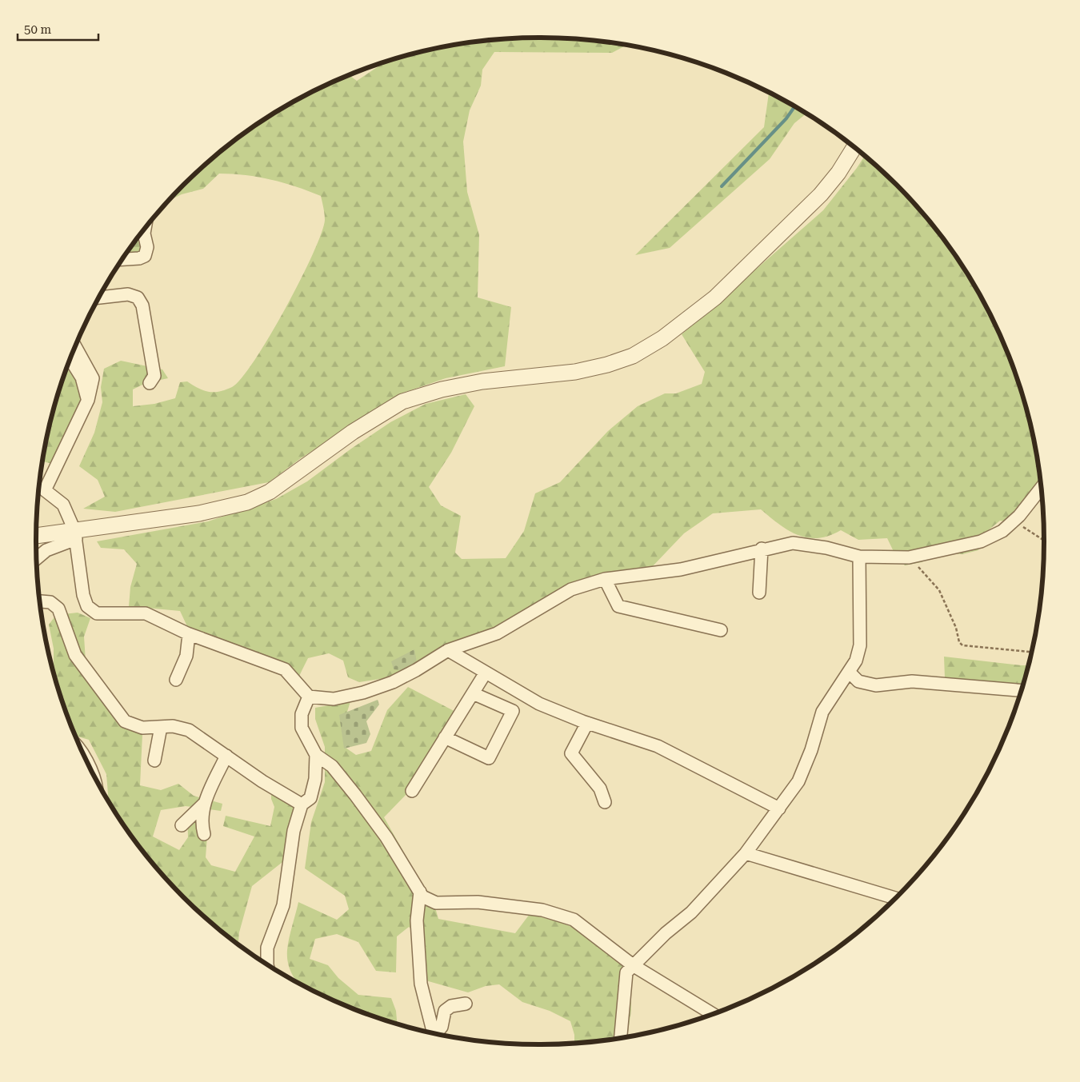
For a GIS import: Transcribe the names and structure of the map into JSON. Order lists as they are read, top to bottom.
{
  "scale_bar": "50 m"
}
